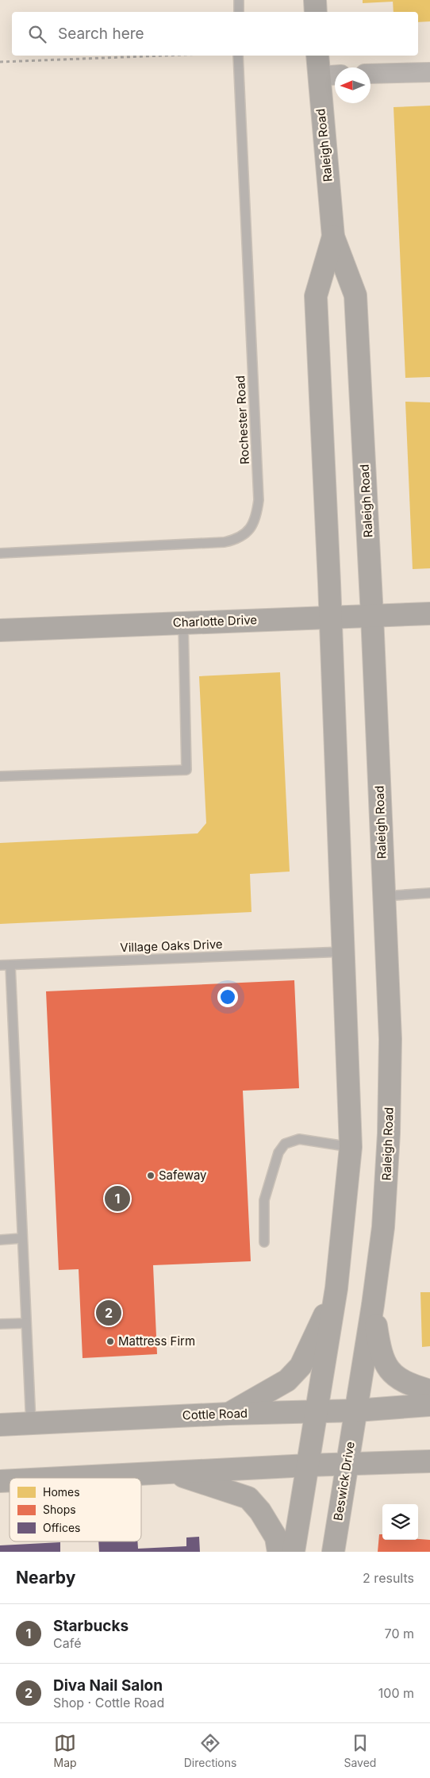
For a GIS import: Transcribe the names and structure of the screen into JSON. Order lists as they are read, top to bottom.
{
  "streets": {
    "street": [
      "Raleigh Road",
      "Charlotte Drive",
      "Cottle Road",
      "Beswick Drive"
    ],
    "lane": ["Rochester Road", "Village Oaks Drive"]
  },
  "crossings": [
    ["Raleigh Road", "Charlotte Drive"],
    ["Raleigh Road", "Village Oaks Drive"],
    ["Raleigh Road", "Cottle Road"],
    ["Raleigh Road", "Beswick Drive"],
    ["Cottle Road", "Beswick Drive"]
  ],
  "places": ["Safeway", "Mattress Firm"],
  "legend": ["Homes", "Shops", "Offices"],
  "north": "left",
  "page": {
    "search": "Search here",
    "pins": ["1", "2"],
    "heading": ["Nearby", "2 results"],
    "list": [
      {
        "mark": "1",
        "name": "Starbucks",
        "note": "Café",
        "value": "70 m"
      },
      {
        "mark": "2",
        "name": "Diva Nail Salon",
        "note": "Shop · Cottle Road",
        "value": "100 m"
      }
    ],
    "nav": ["Map", "Directions", "Saved"]
  }
}
